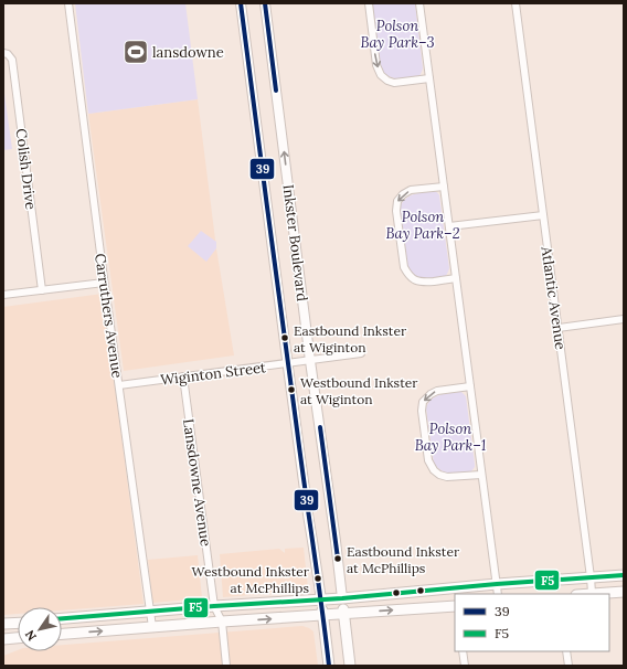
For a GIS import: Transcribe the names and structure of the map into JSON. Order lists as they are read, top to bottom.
{
  "streets": {
    "main road": ["Inkster Boulevard"],
    "street": [
      "Colish Drive",
      "Atlantic Avenue",
      "Carruthers Avenue",
      "Wiginton Street",
      "Lansdowne Avenue"
    ]
  },
  "crossings": [
    ["Inkster Boulevard", "Wiginton Street"],
    ["Carruthers Avenue", "Wiginton Street"],
    ["Wiginton Street", "Lansdowne Avenue"]
  ],
  "parks": ["Polson Bay Park–3", "Polson Bay Park–2", "Polson Bay Park–1"],
  "places": {
    "sports": ["lansdowne"],
    "other": [
      "Eastbound Inkster at Wiginton",
      "Westbound Inkster at Wiginton",
      "Eastbound Inkster at McPhillips",
      "Westbound Inkster at McPhillips"
    ]
  },
  "lines": ["transit line 39", "transit line F5"],
  "legend": ["39", "F5"],
  "north": "bottom left"
}
